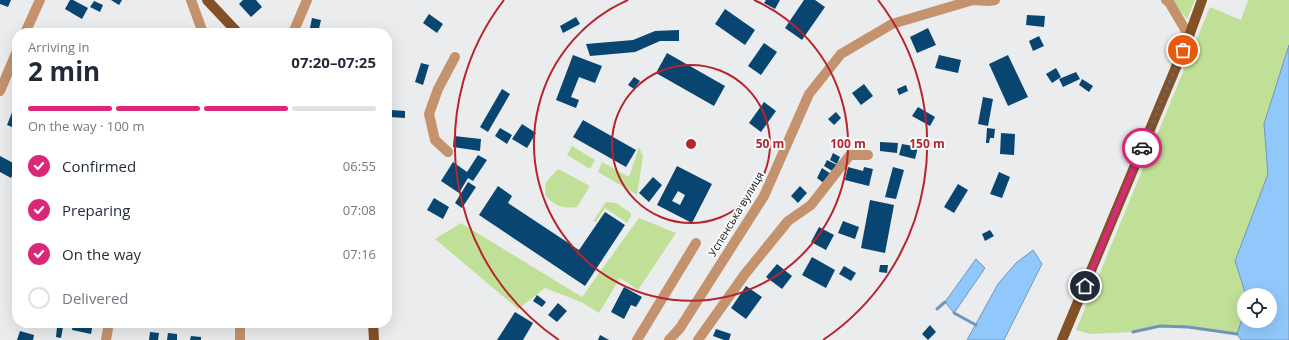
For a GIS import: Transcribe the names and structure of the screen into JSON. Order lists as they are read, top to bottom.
{
  "streets": {
    "street": ["Успенська вулиця"]
  },
  "page": {
    "heading": ["2 min", "Arriving in", "07:20–07:25"],
    "bar": "On the way · 100 m",
    "list": [
      ["Confirmed", "06:55"],
      ["Preparing", "07:08"],
      ["On the way", "07:16"],
      "Delivered"
    ]
  },
  "rings": ["50 m", "100 m", "150 m"]
}
